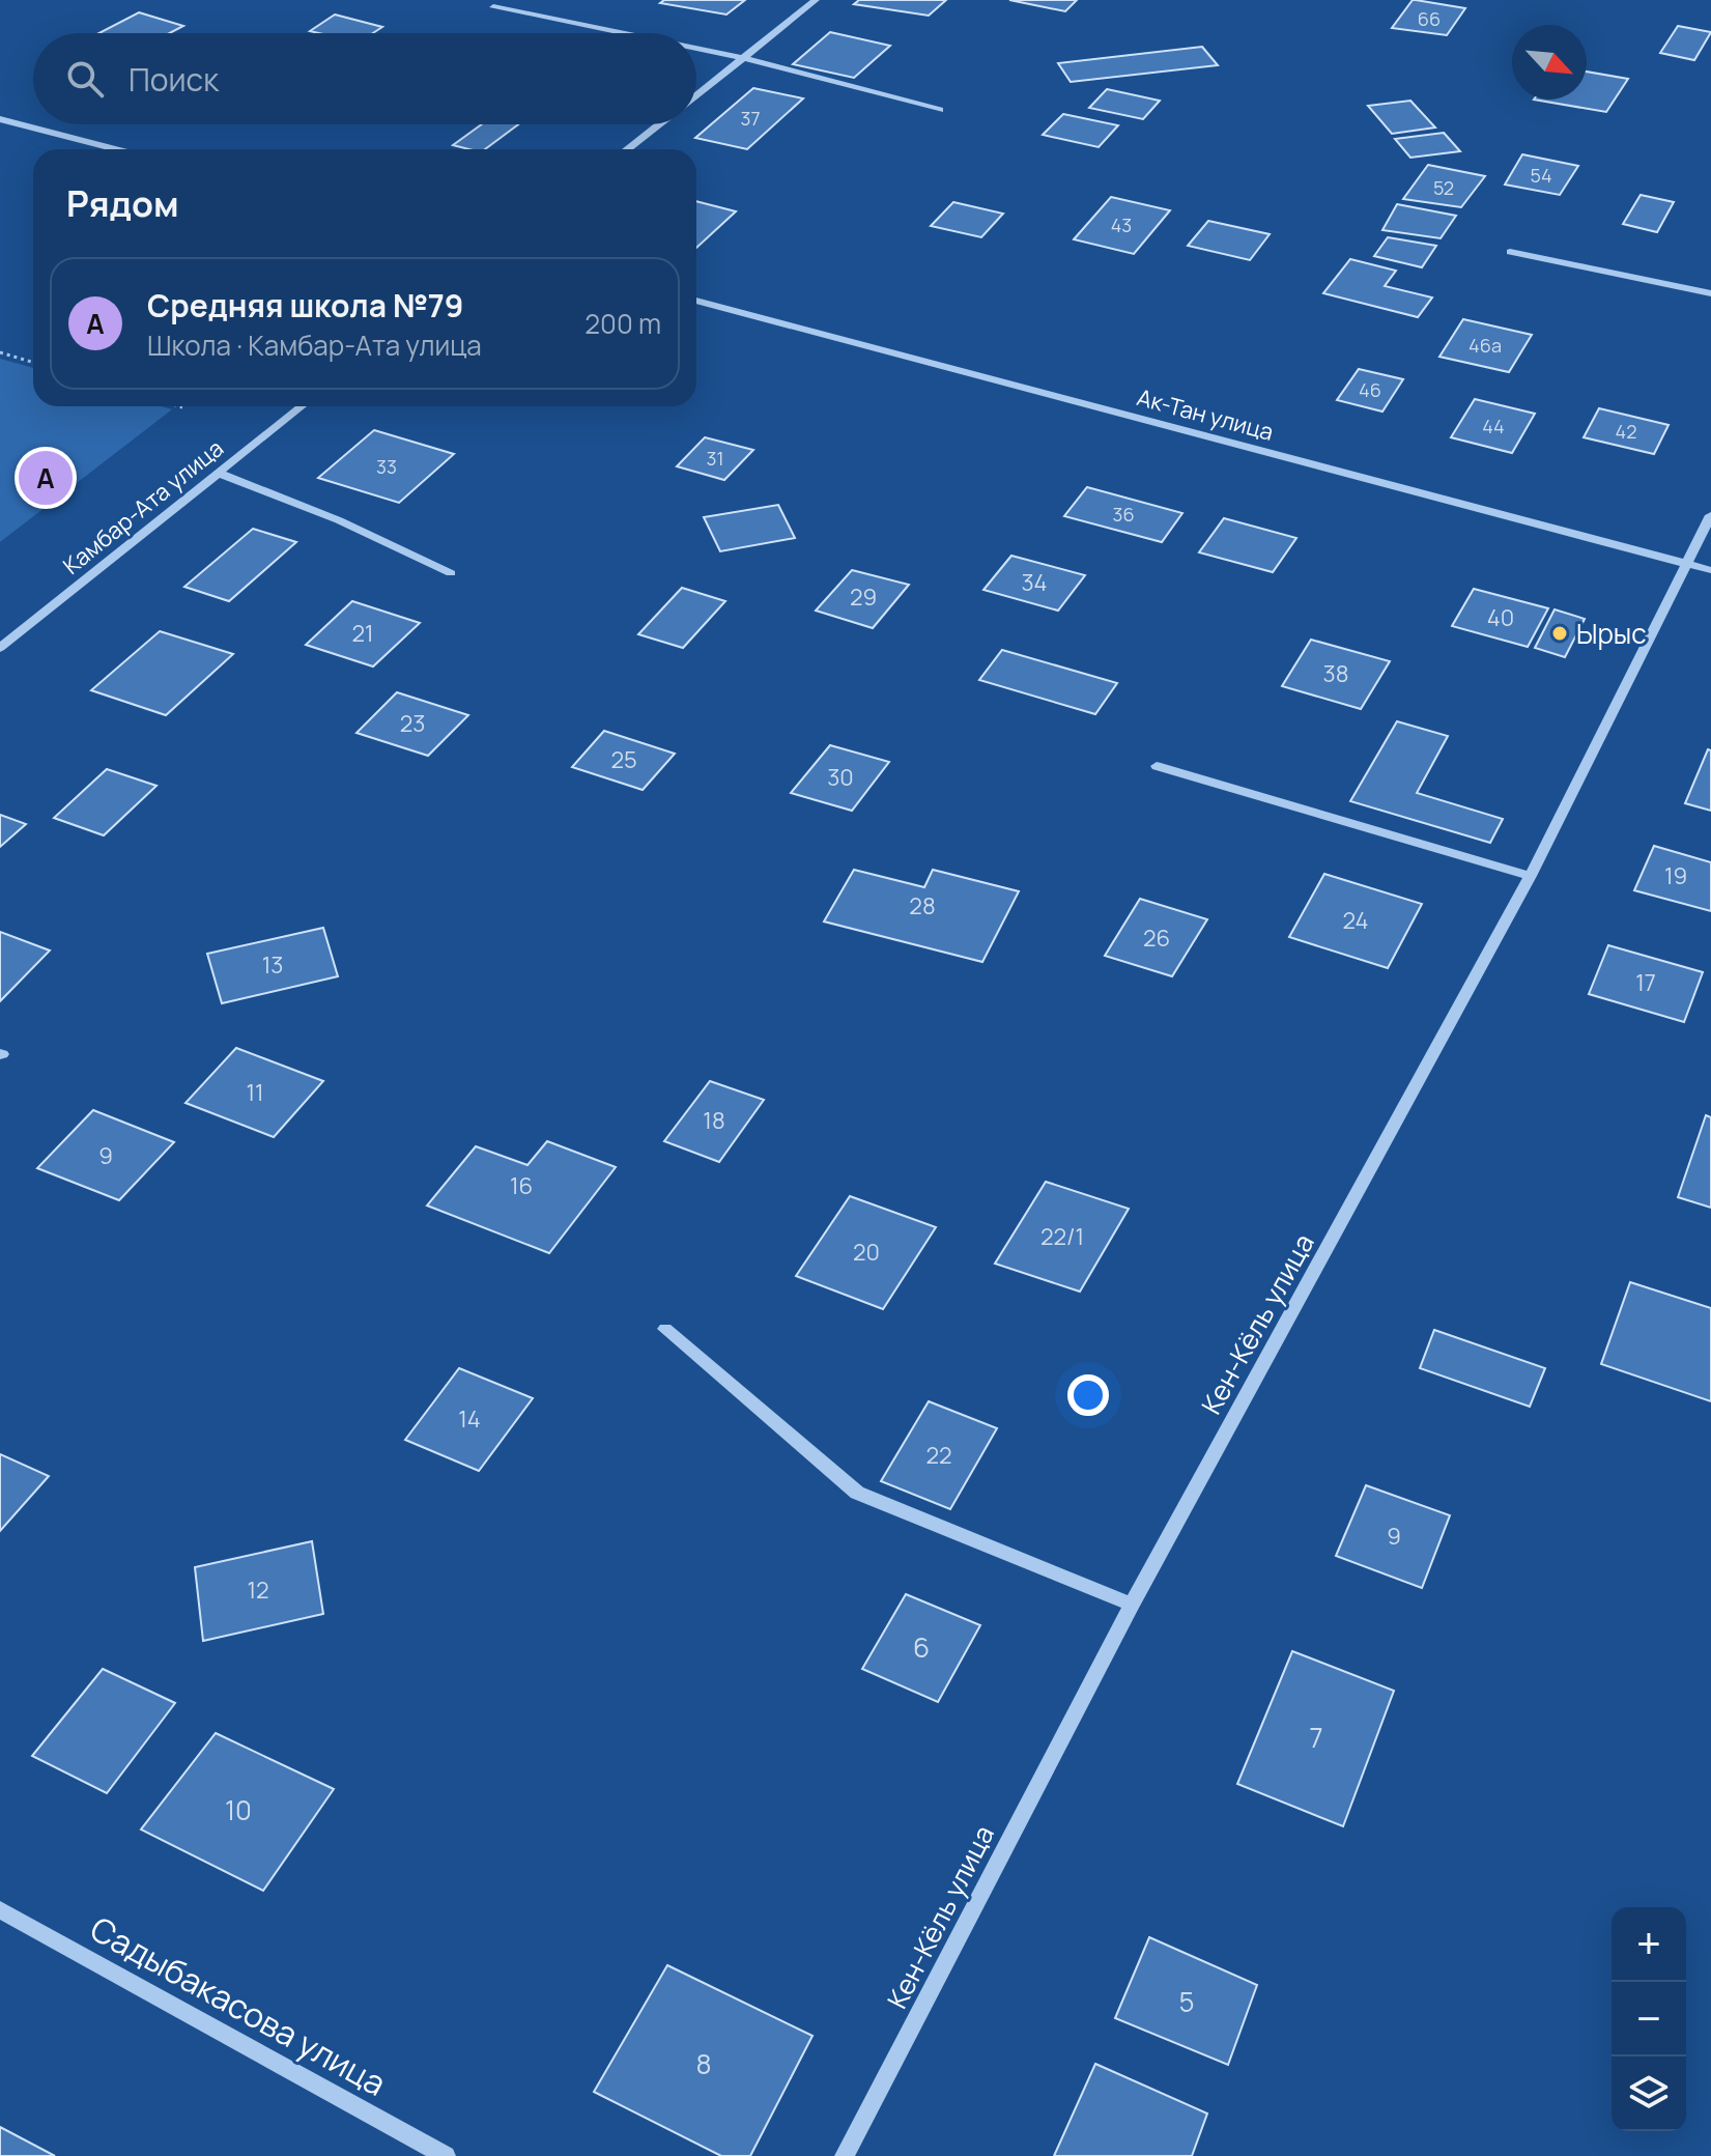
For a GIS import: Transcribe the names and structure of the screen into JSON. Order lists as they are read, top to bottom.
{
  "streets": {
    "street": [
      "Ак-Тан улица",
      "Камбар-Ата улица",
      "Кен-Кёль улица",
      "Садыбакасова улица"
    ]
  },
  "crossings": [
    ["Ак-Тан улица", "Кен-Кёль улица"]
  ],
  "places": ["Ырыс"],
  "house_numbers": [
    "66",
    "37",
    "54",
    "52",
    "43",
    "46а",
    "46",
    "44",
    "42",
    "31",
    "33",
    "36",
    "34",
    "29",
    "40",
    "21",
    "38",
    "23",
    "25",
    "30",
    "19",
    "28",
    "24",
    "26",
    "13",
    "17",
    "11",
    "18",
    "9",
    "16",
    "22/1",
    "20",
    "14",
    "22",
    "9",
    "12",
    "6",
    "7",
    "10",
    "5",
    "8"
  ],
  "north": "bottom right",
  "page": {
    "search": "Поиск",
    "heading": "Рядом",
    "list": [
      {
        "mark": "A",
        "name": "Средняя школа №79",
        "note": "Школа · Камбар-Ата улица",
        "value": "200 m"
      }
    ],
    "pins": "A",
    "map_buttons": ["+", "−"]
  }
}
